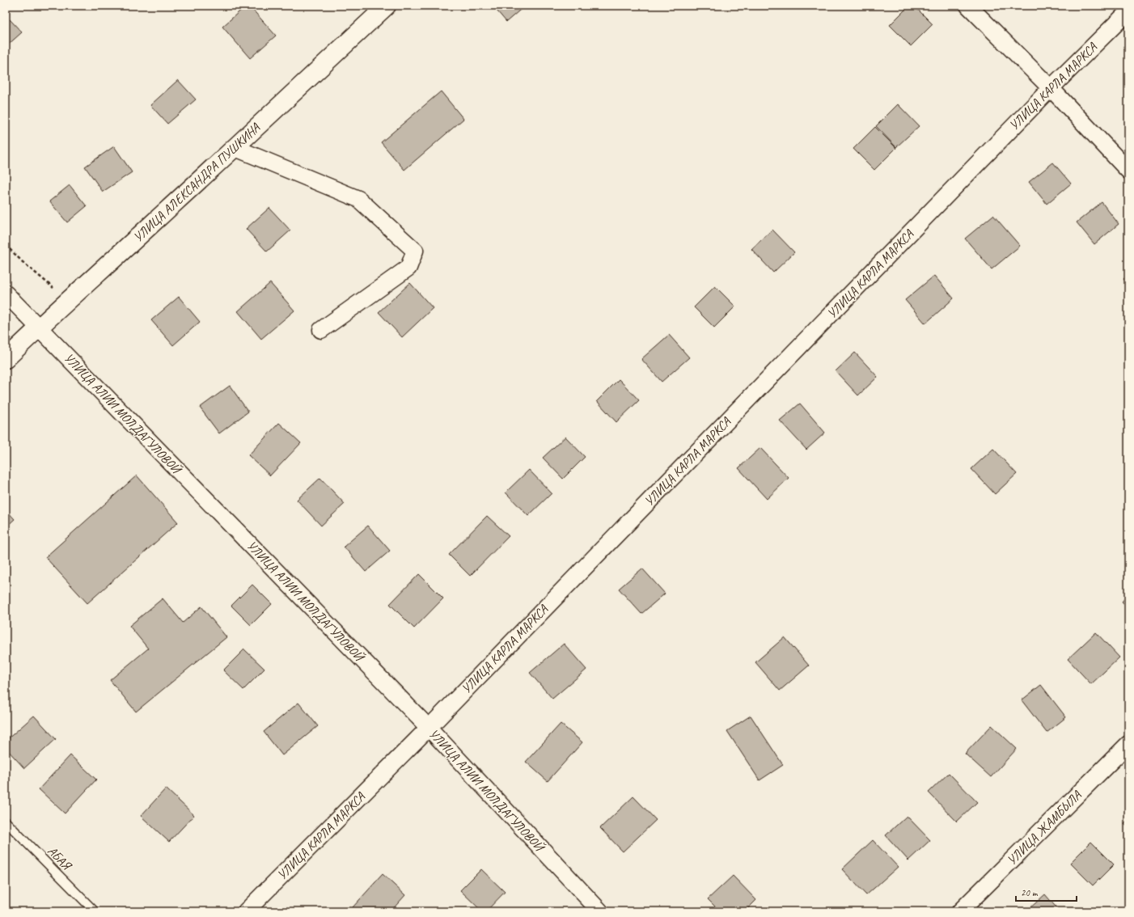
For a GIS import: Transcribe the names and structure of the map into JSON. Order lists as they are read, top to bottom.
{
  "streets": {
    "street": [
      "УЛИЦА КАРЛА МАРКСА",
      "УЛИЦА АЛЕКСАНДРА ПУШКИНА",
      "УЛИЦА АЛИИ МОЛДАГУЛОВОЙ",
      "УЛИЦА ЖАМБЫЛА"
    ],
    "lane": ["АБАЯ"]
  },
  "crossings": [
    ["УЛИЦА КАРЛА МАРКСА", "УЛИЦА АЛИИ МОЛДАГУЛОВОЙ"],
    ["УЛИЦА АЛЕКСАНДРА ПУШКИНА", "УЛИЦА АЛИИ МОЛДАГУЛОВОЙ"]
  ],
  "scale_bar": "20 m"
}
